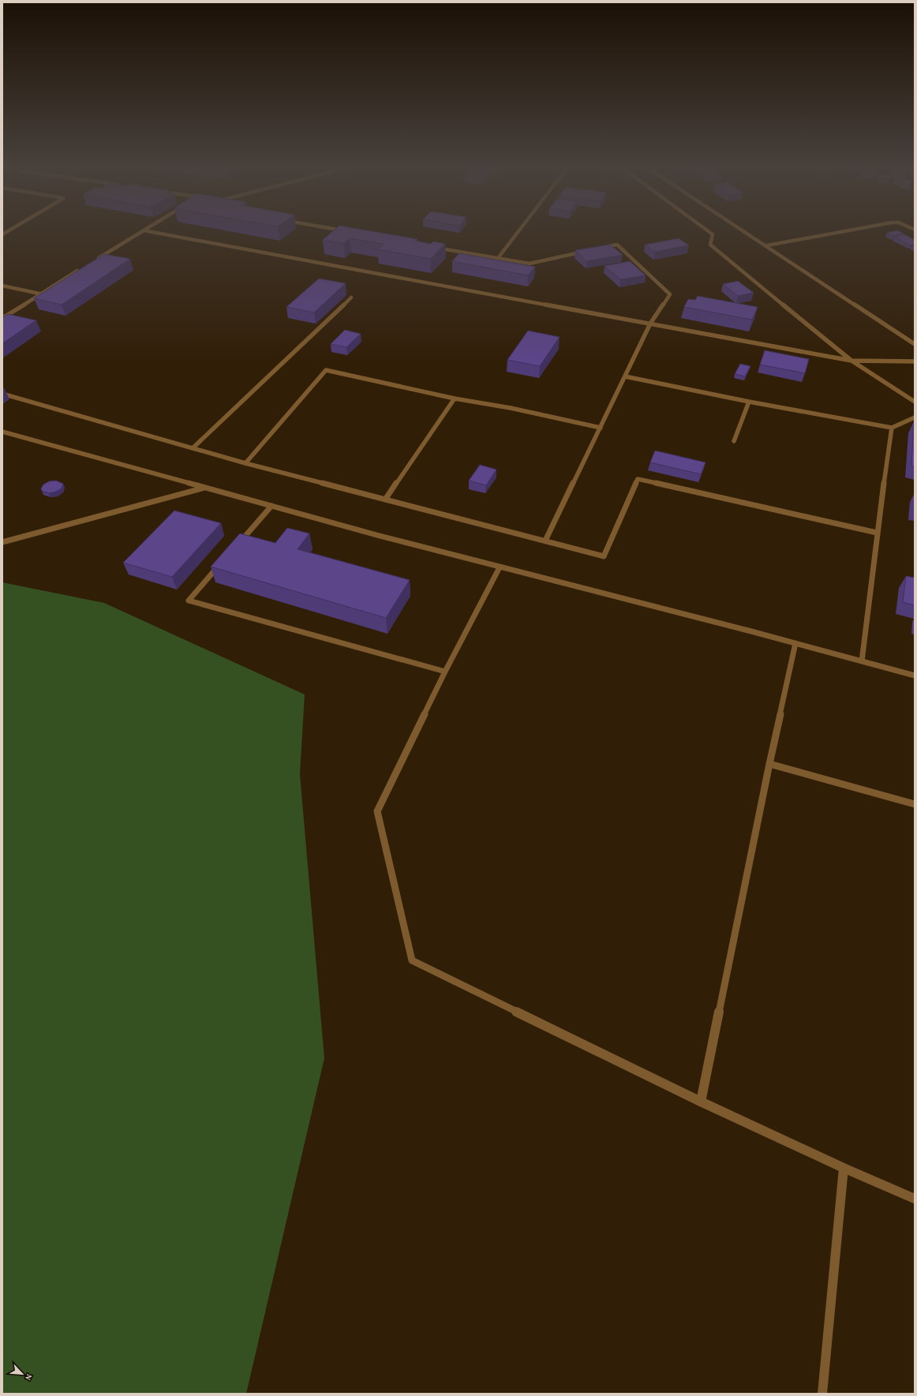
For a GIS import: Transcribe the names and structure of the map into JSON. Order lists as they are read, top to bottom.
{
  "north": "bottom right"
}
